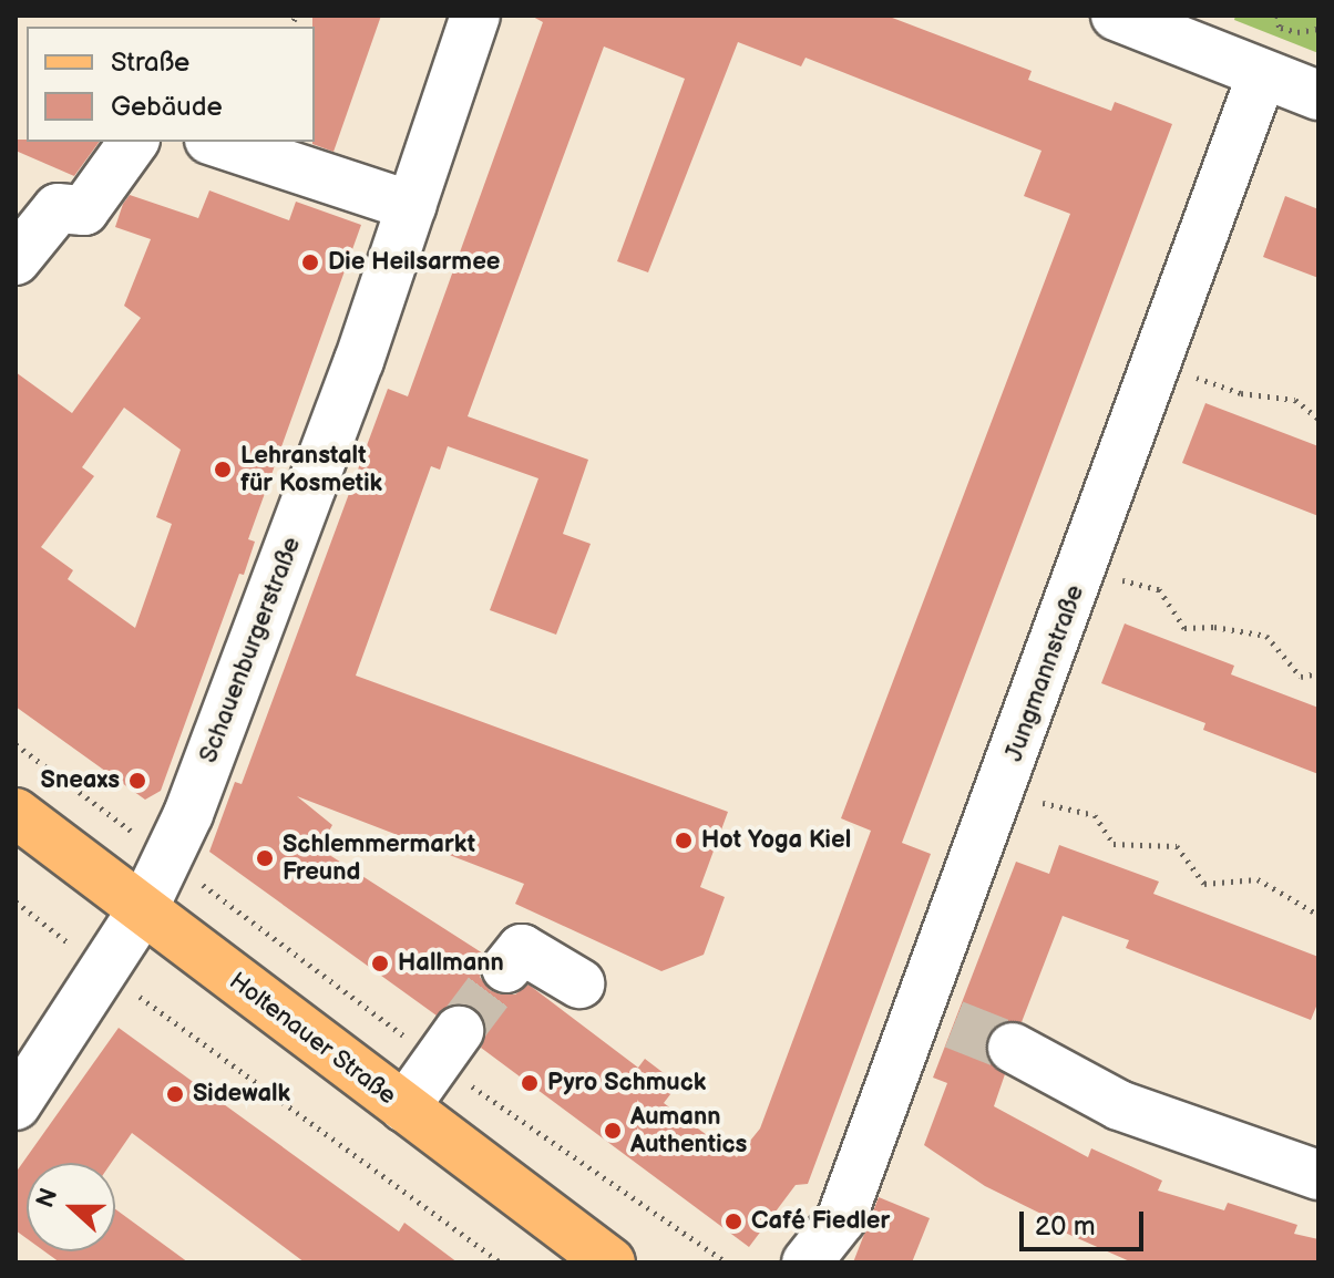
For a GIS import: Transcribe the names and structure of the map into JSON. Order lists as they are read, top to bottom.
{
  "streets": {
    "main road": ["Holtenauer Straße"],
    "street": ["Schauenburgerstraße", "Jungmannstraße"]
  },
  "crossings": [
    ["Schauenburgerstraße", "Holtenauer Straße"]
  ],
  "places": [
    "Die Heilsarmee",
    "Lehranstalt für Kosmetik",
    "Sneaxs",
    "Hot Yoga Kiel",
    "Schlemmermarkt Freund",
    "Hallmann",
    "Pyro Schmuck",
    "Sidewalk",
    "Aumann Authentics",
    "Café Fiedler"
  ],
  "legend": ["Straße", "Gebäude"],
  "scale_bar": "20 m",
  "north": "left"
}
